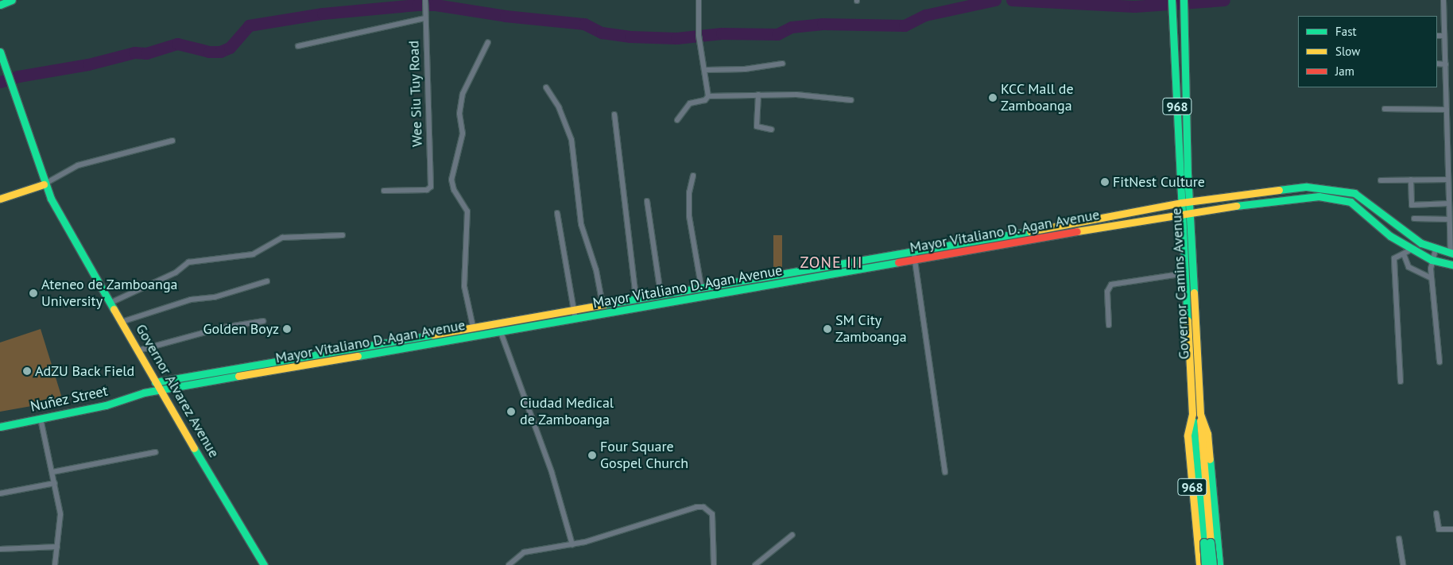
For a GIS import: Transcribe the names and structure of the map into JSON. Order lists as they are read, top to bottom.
{
  "streets": {
    "main road": [
      "968",
      "Mayor Vitaliano D. Agan Avenue",
      "Governor Camins Avenue",
      "Governor Alvarez Avenue",
      "Nuñez Street"
    ],
    "street": ["Wee Siu Tuy Road"]
  },
  "crossings": [
    ["Mayor Vitaliano D. Agan Avenue", "Governor Camins Avenue"],
    ["Mayor Vitaliano D. Agan Avenue", "Governor Alvarez Avenue"],
    ["Mayor Vitaliano D. Agan Avenue", "Nuñez Street"]
  ],
  "districts": ["ZONE III"],
  "places": [
    "KCC Mall de Zamboanga",
    "FitNest Culture",
    "Ateneo de Zamboanga University",
    "Golden Boyz",
    "SM City Zamboanga",
    "AdZU Back Field",
    "Ciudad Medical de Zamboanga",
    "Four Square Gospel Church"
  ],
  "legend": ["Fast", "Slow", "Jam"]
}
